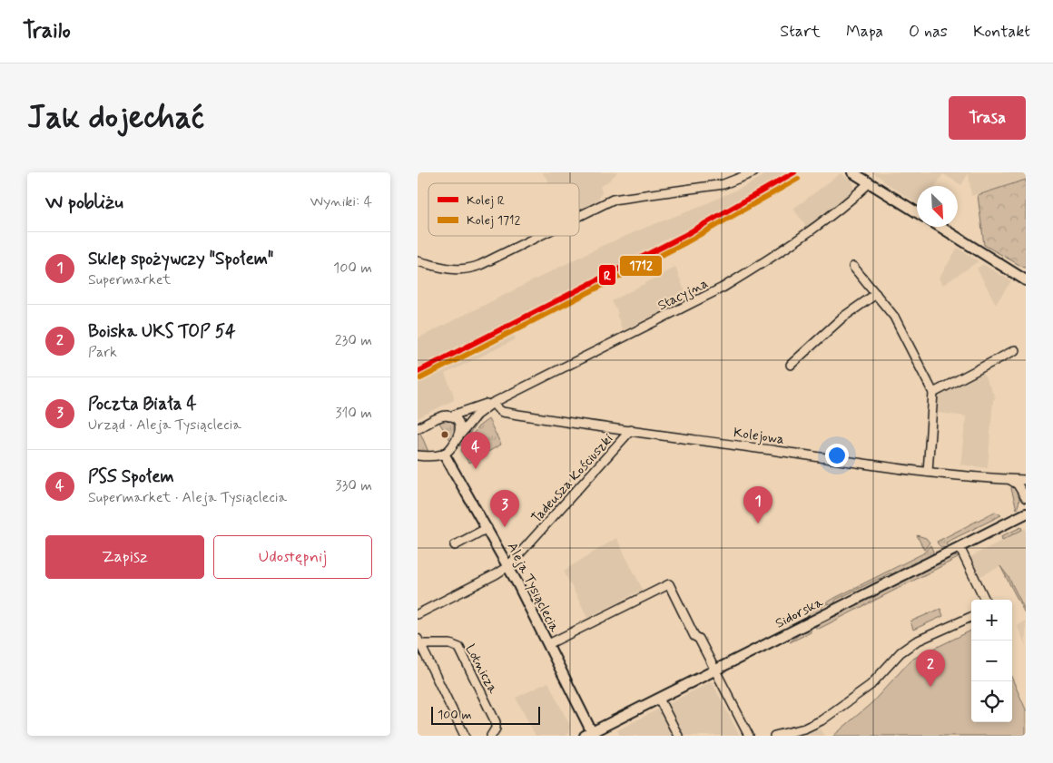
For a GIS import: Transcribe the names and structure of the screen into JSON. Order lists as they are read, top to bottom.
{
  "streets": {
    "street": [
      "Stacyjna",
      "Kolejowa",
      "Tadeusza Kościuszki",
      "Aleja Tysiąclecia",
      "Sidorska",
      "Lotnicza"
    ]
  },
  "crossings": [
    ["Stacyjna", "Kolejowa"],
    ["Stacyjna", "Aleja Tysiąclecia"],
    ["Kolejowa", "Tadeusza Kościuszki"],
    ["Tadeusza Kościuszki", "Aleja Tysiąclecia"],
    ["Aleja Tysiąclecia", "Sidorska"]
  ],
  "lines": ["rail line R", "rail line 1712"],
  "legend": ["Kolej R", "Kolej 1712"],
  "scale_bar": "100 m",
  "north": "bottom right",
  "page": {
    "header": "Trailo",
    "nav": [
      "Start",
      "Mapa",
      "O nas",
      "Kontakt"
    ],
    "buttons": [
      "Trasa",
      ["Zapisz", "Udostępnij"]
    ],
    "title": "Jak dojechać",
    "heading": ["W pobliżu", "Wyniki: 4"],
    "list": [
      {
        "mark": "1",
        "name": "Sklep spożywczy \"Społem\"",
        "note": "Supermarket",
        "value": "100 m"
      },
      {
        "mark": "2",
        "name": "Boiska UKS TOP 54",
        "note": "Park",
        "value": "230 m"
      },
      {
        "mark": "3",
        "name": "Poczta Biała 4",
        "note": "Urząd · Aleja Tysiąclecia",
        "value": "310 m"
      },
      {
        "mark": "4",
        "name": "PSS Społem",
        "note": "Supermarket · Aleja Tysiąclecia",
        "value": "330 m"
      }
    ],
    "pins": [
      "4",
      "1",
      "3",
      "2"
    ],
    "map_buttons": ["+", "−"],
    "scale": "100 m"
  }
}
